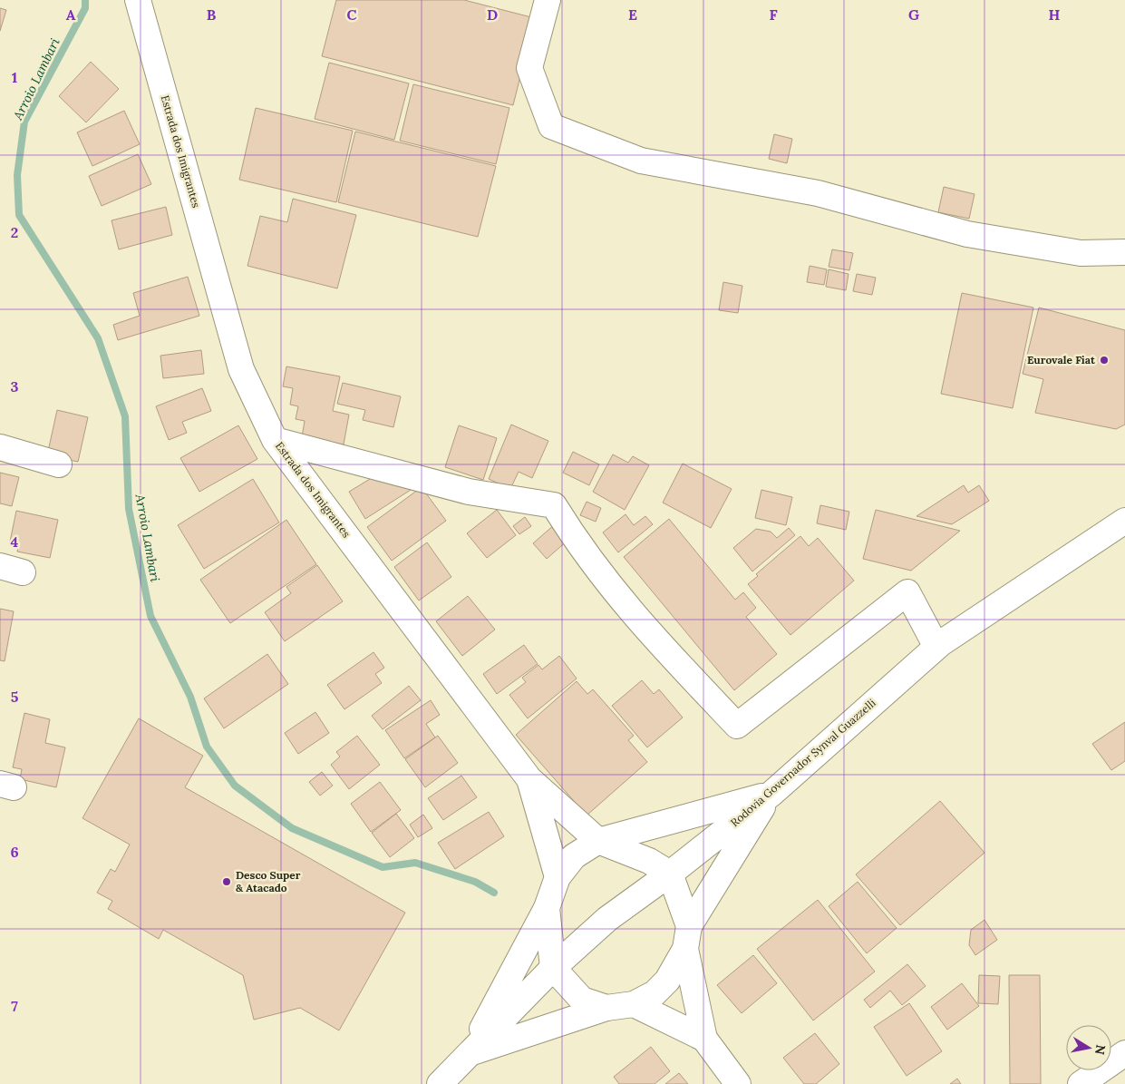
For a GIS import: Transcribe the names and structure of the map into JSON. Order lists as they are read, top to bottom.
{
  "streets": {
    "street": ["Estrada dos Imigrantes", "Rodovia Governador Synval Guazzelli"]
  },
  "water": ["Arroio Lambari"],
  "places": ["Eurovale Fiat", "Desco Super & Atacado"],
  "north": "right",
  "grid": {
    "columns": [
      "A",
      "B",
      "C",
      "D",
      "E",
      "F",
      "G",
      "H"
    ],
    "rows": [
      "1",
      "2",
      "3",
      "4",
      "5",
      "6",
      "7"
    ]
  }
}
